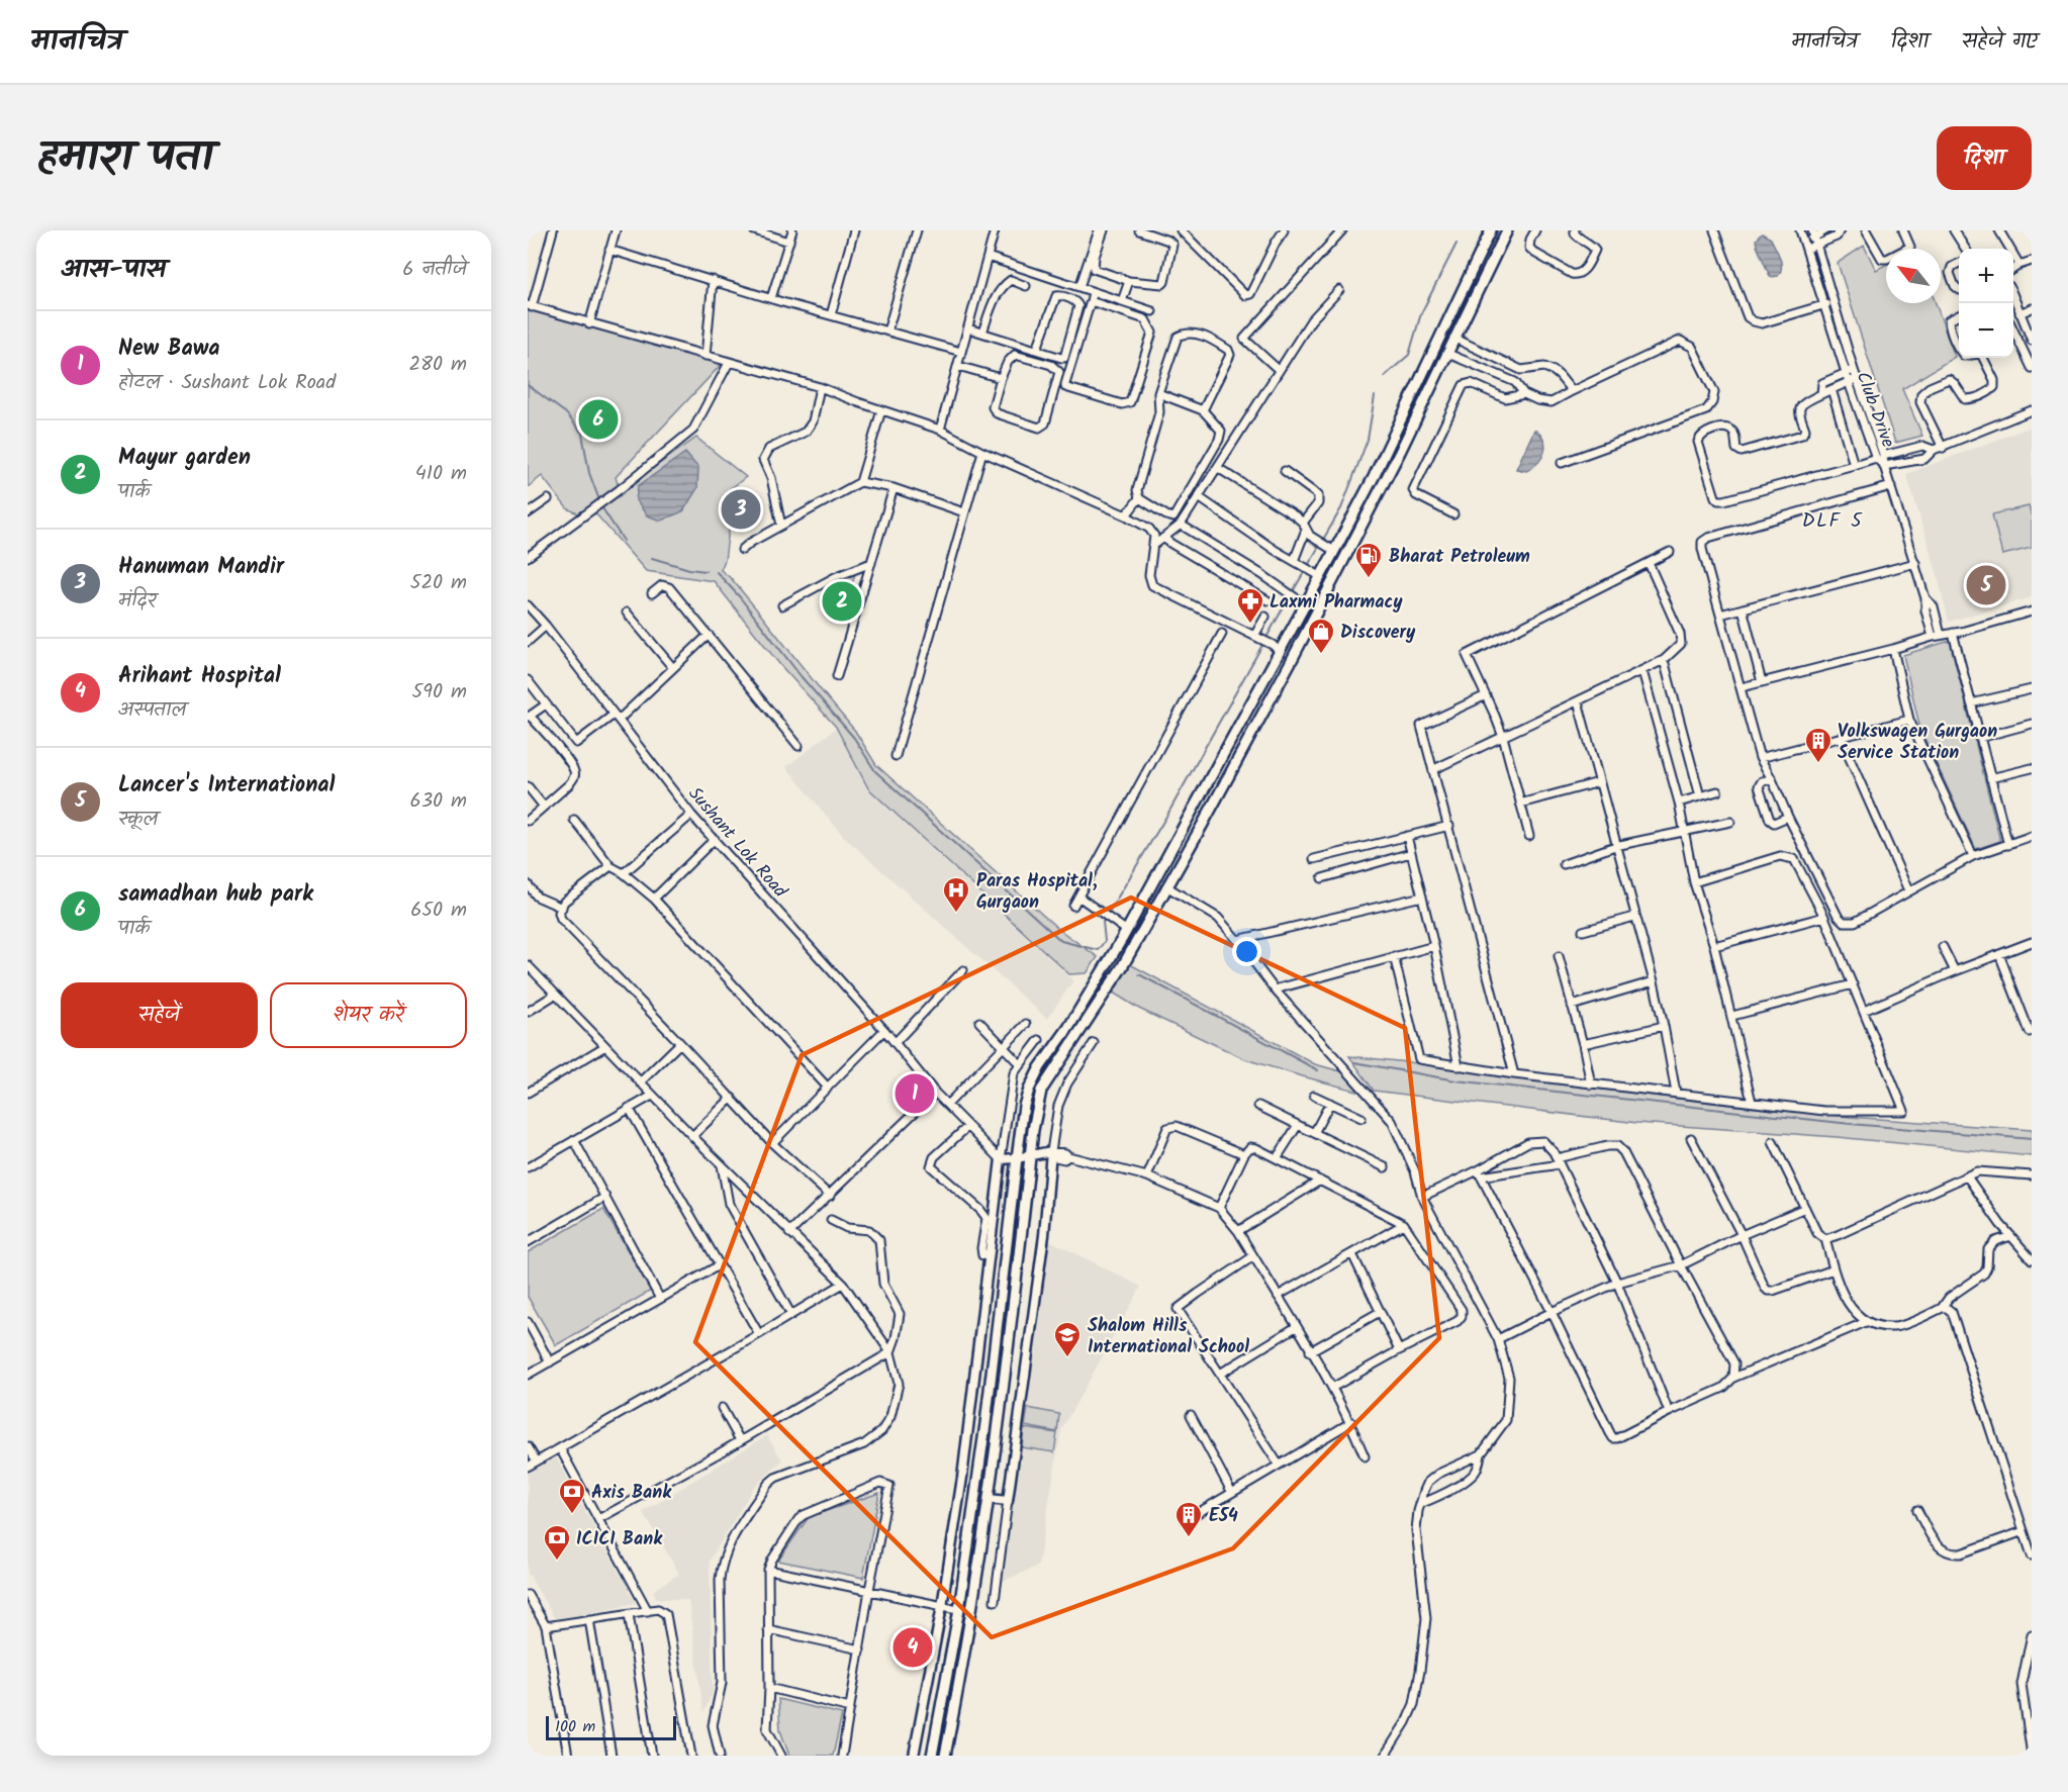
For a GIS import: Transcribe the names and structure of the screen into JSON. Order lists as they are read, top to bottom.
{
  "streets": {
    "street": ["Club Drive", "Sushant Lok Road"]
  },
  "districts": ["DLF 5"],
  "places": {
    "fuel station": ["Bharat Petroleum"],
    "pharmacy": ["Laxmi Pharmacy"],
    "shop": ["Discovery"],
    "building": ["Volkswagen Gurgaon Service Station", "E54"],
    "hospital": ["Paras Hospital, Gurgaon"],
    "school or university": ["Shalom Hills International School"],
    "bank": ["Axis Bank", "ICICI Bank"]
  },
  "scale_bar": "100 m",
  "north": "top left",
  "page": {
    "header": "मानचित्र",
    "nav": ["मानचित्र", "दिशा", "सहेजे गए"],
    "title": "हमारा पता",
    "buttons": [
      "दिशा",
      ["सहेजें", "शेयर करें"]
    ],
    "heading": ["आस-पास", "6 नतीजे"],
    "map_buttons": ["+", "−"],
    "list": [
      {
        "mark": "1",
        "name": "New Bawa",
        "note": "होटल · Sushant Lok Road",
        "value": "280 m"
      },
      {
        "mark": "2",
        "name": "Mayur garden",
        "note": "पार्क",
        "value": "410 m"
      },
      {
        "mark": "3",
        "name": "Hanuman Mandir",
        "note": "मंदिर",
        "value": "520 m"
      },
      {
        "mark": "4",
        "name": "Arihant Hospital",
        "note": "अस्पताल",
        "value": "590 m"
      },
      {
        "mark": "5",
        "name": "Lancer's International",
        "note": "स्कूल",
        "value": "630 m"
      },
      {
        "mark": "6",
        "name": "samadhan hub park",
        "note": "पार्क",
        "value": "650 m"
      }
    ],
    "pins": [
      "6",
      "3",
      "5",
      "2",
      "1",
      "4"
    ],
    "scale": "100 m"
  }
}
